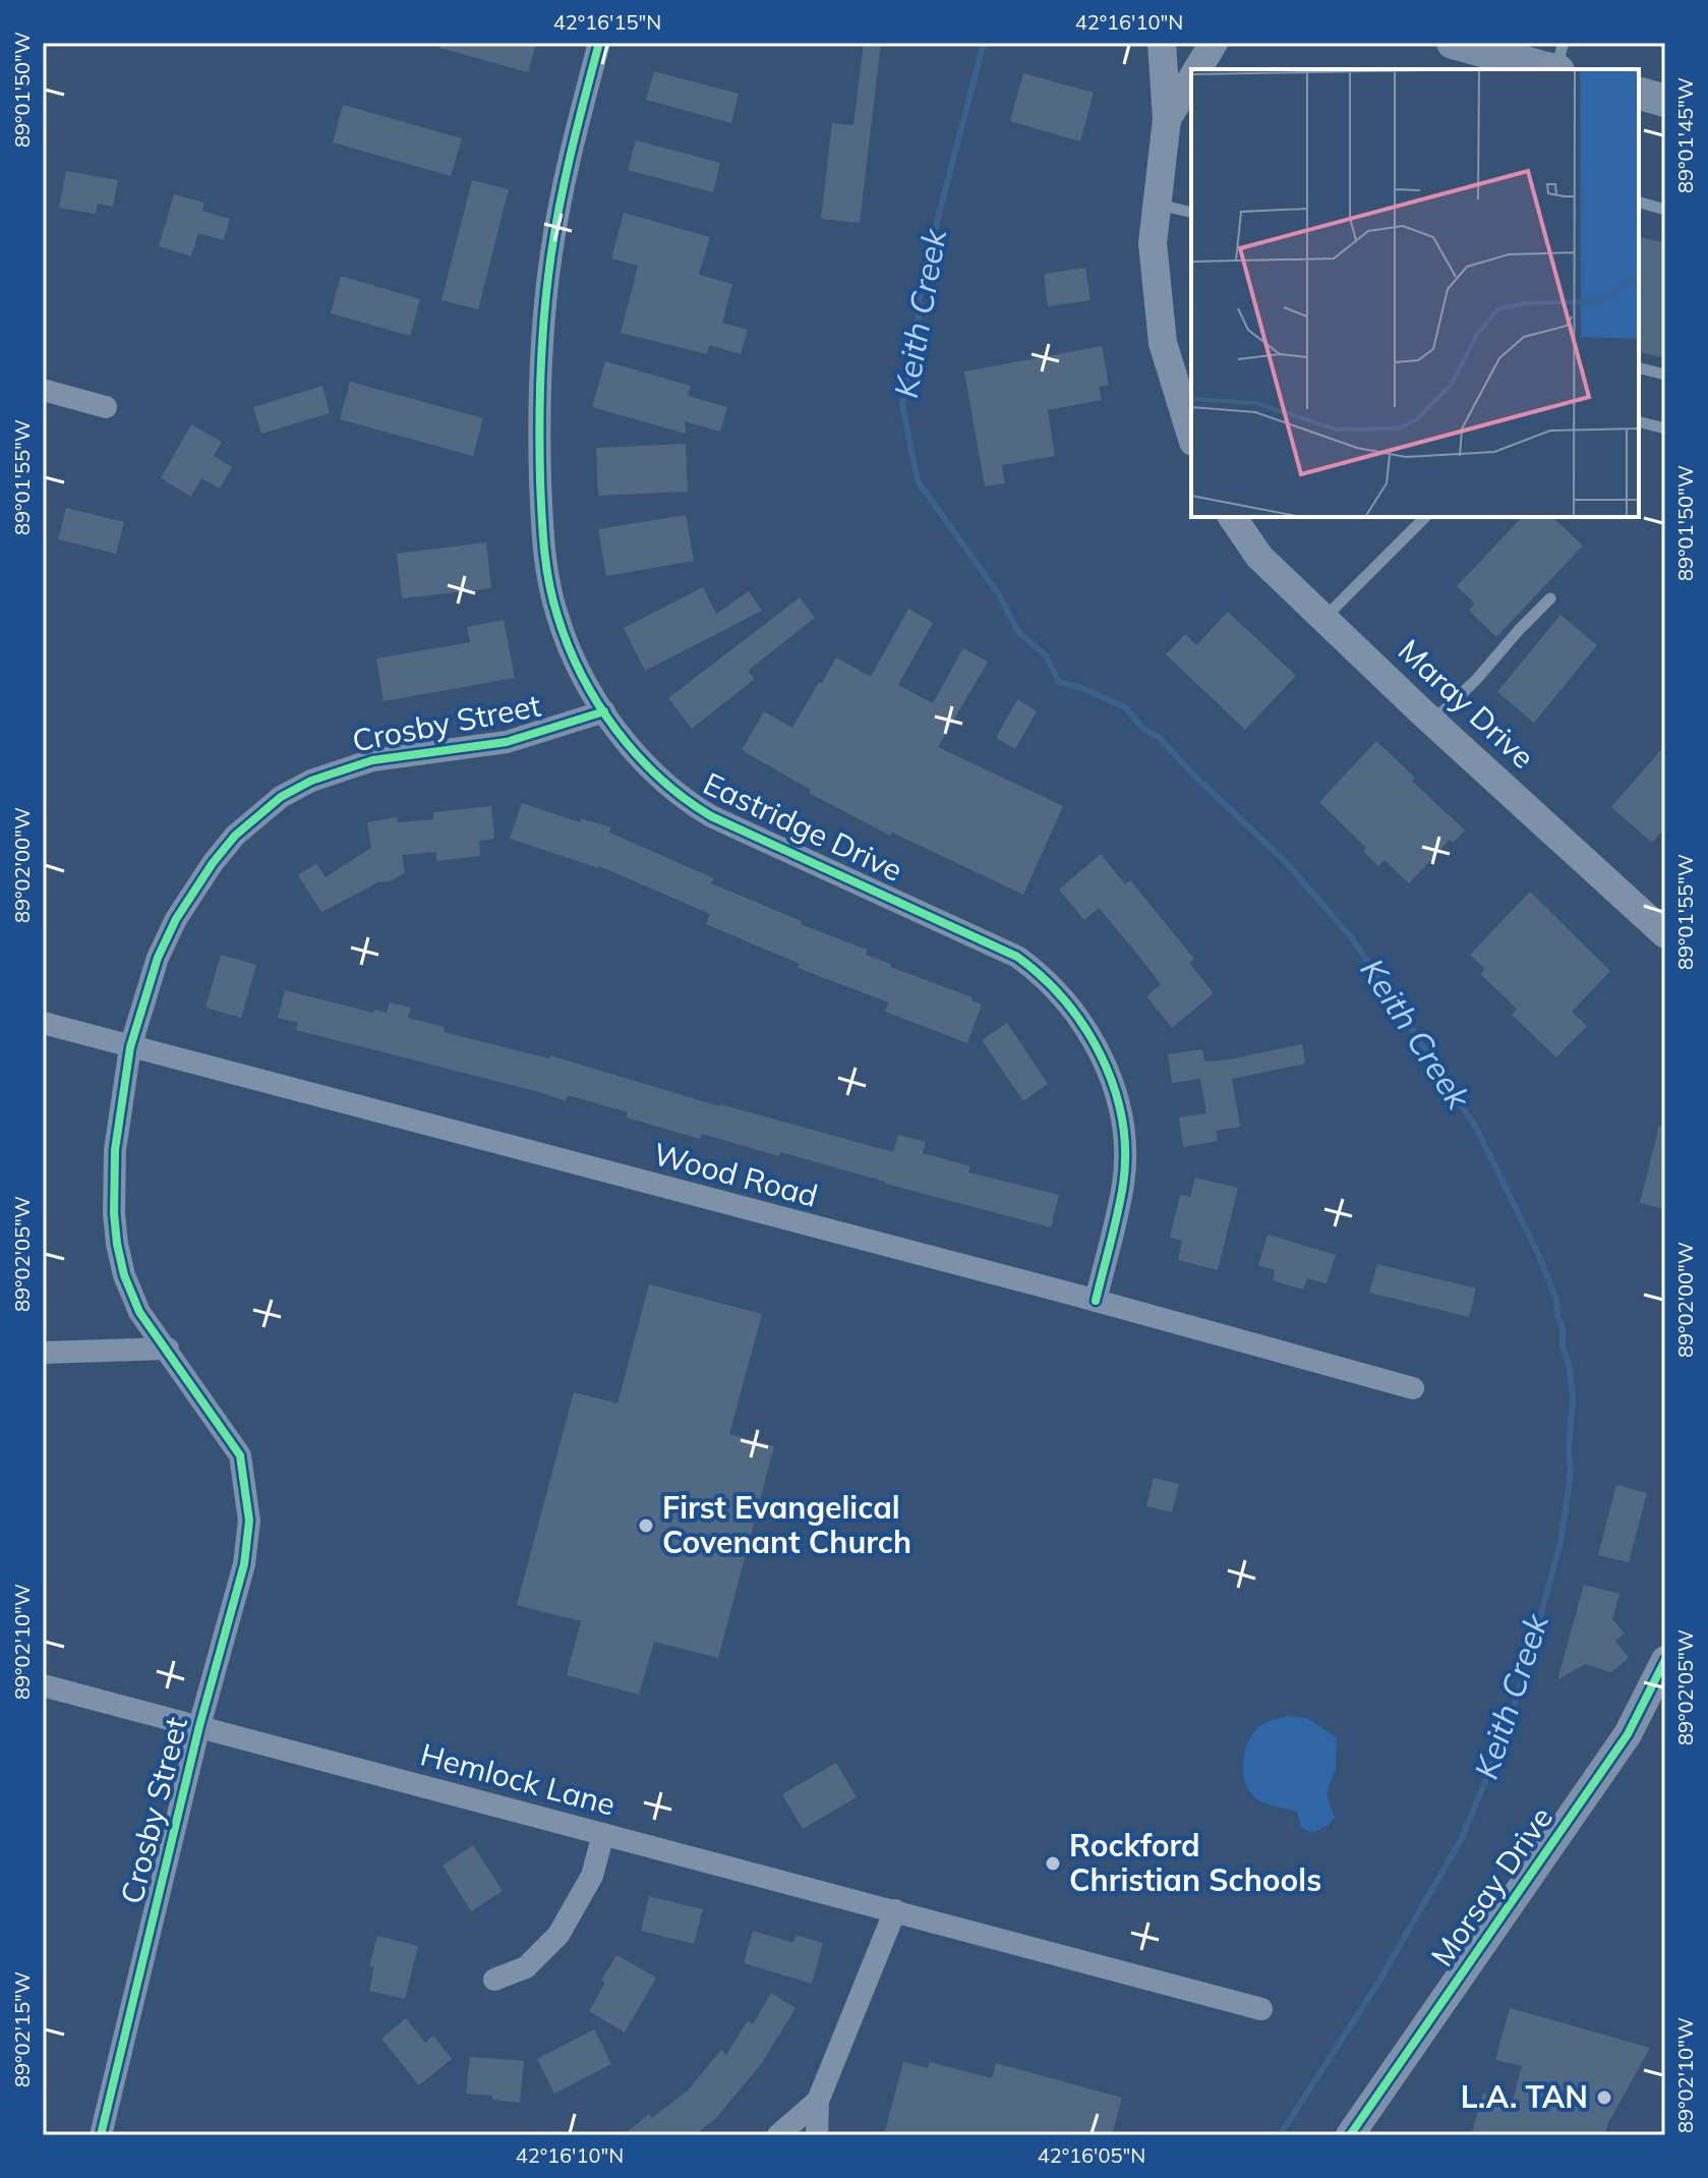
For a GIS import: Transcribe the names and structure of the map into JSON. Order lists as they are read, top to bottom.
{
  "streets": {
    "street": [
      "Maray Drive",
      "Crosby Street",
      "Eastridge Drive",
      "Wood Road",
      "Hemlock Lane",
      "Morsay Drive"
    ]
  },
  "crossings": [
    ["Crosby Street", "Eastridge Drive"],
    ["Crosby Street", "Wood Road"],
    ["Crosby Street", "Hemlock Lane"],
    ["Eastridge Drive", "Wood Road"]
  ],
  "water": ["Keith Creek"],
  "places": ["First Evangelical Covenant Church", "Rockford Christian Schools", "L.A. TAN"],
  "coordinates": [
    "42°16'15\"N",
    "42°16'10\"N",
    "89°01'50\"W",
    "89°01'45\"W",
    "89°01'55\"W",
    "89°02'00\"W",
    "89°02'05\"W",
    "89°02'10\"W",
    "89°02'15\"W",
    "42°16'05\"N"
  ]
}
